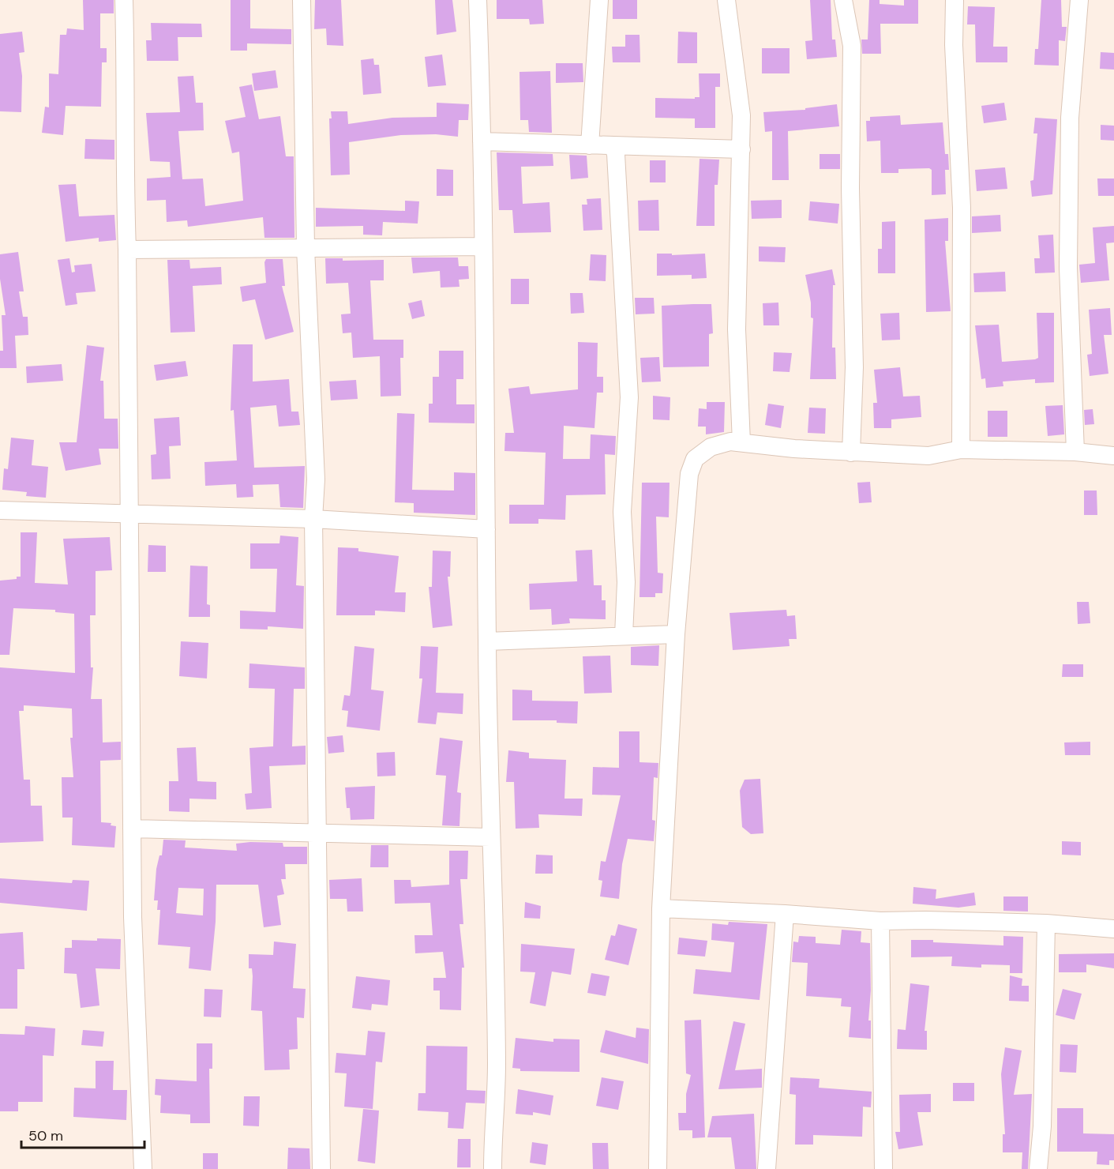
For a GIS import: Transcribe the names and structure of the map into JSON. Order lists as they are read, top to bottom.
{
  "scale_bar": "50 m"
}
